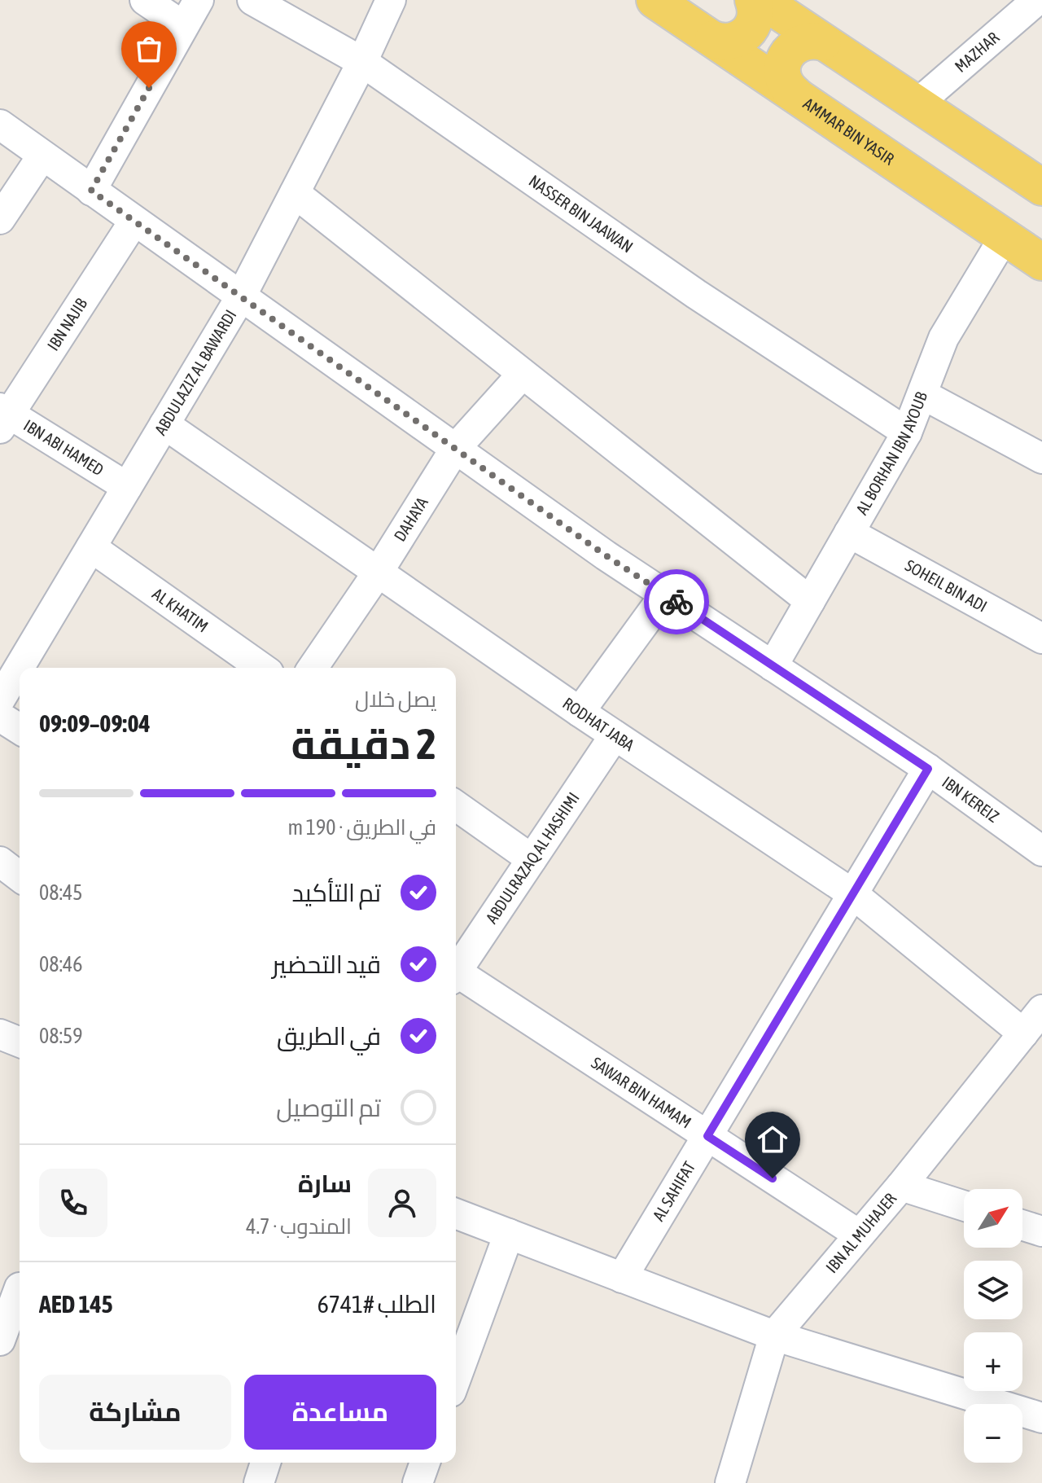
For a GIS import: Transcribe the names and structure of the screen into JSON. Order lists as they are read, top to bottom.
{
  "streets": {
    "main road": ["AMMAR BIN YASIR"],
    "street": [
      "MAZHAR",
      "NASSER BIN JAAWAN",
      "IBN NAJIB",
      "ABDULAZIZ AL BAWARDI",
      "IBN ABI HAMED",
      "AL BORHAN IBN AYOUB",
      "DAHAYA",
      "SOHEIL BIN ADI",
      "AL KHATIM",
      "RODHAT JABA",
      "IBN KEREIZ",
      "ABDULRAZAQ AL HASHIMI",
      "SAWAR BIN HAMAM",
      "AL SAHIFAT",
      "IBN AL MUHAJER"
    ]
  },
  "crossings": [
    ["AMMAR BIN YASIR", "AL BORHAN IBN AYOUB"],
    ["NASSER BIN JAAWAN", "ABDULAZIZ AL BAWARDI"],
    ["NASSER BIN JAAWAN", "AL BORHAN IBN AYOUB"],
    ["IBN NAJIB", "IBN ABI HAMED"],
    ["IBN NAJIB", "IBN KEREIZ"],
    ["ABDULAZIZ AL BAWARDI", "IBN ABI HAMED"],
    ["ABDULAZIZ AL BAWARDI", "AL KHATIM"],
    ["ABDULAZIZ AL BAWARDI", "RODHAT JABA"],
    ["ABDULAZIZ AL BAWARDI", "IBN KEREIZ"],
    ["AL BORHAN IBN AYOUB", "SOHEIL BIN ADI"],
    ["AL BORHAN IBN AYOUB", "IBN KEREIZ"],
    ["DAHAYA", "RODHAT JABA"],
    ["DAHAYA", "IBN KEREIZ"],
    ["RODHAT JABA", "ABDULRAZAQ AL HASHIMI"],
    ["RODHAT JABA", "AL SAHIFAT"],
    ["RODHAT JABA", "IBN AL MUHAJER"],
    ["IBN KEREIZ", "AL SAHIFAT"],
    ["SAWAR BIN HAMAM", "AL SAHIFAT"],
    ["SAWAR BIN HAMAM", "IBN AL MUHAJER"]
  ],
  "north": "top right",
  "page": {
    "heading": ["2 دقيقة", "يصل خلال", "09:04–09:09"],
    "panel": [
      "سارة",
      "المندوب · 4.7",
      "الطلب #6741",
      "AED 145"
    ],
    "bar": "في الطريق · 190 m",
    "list": [
      ["تم التأكيد", "08:45"],
      ["قيد التحضير", "08:46"],
      ["في الطريق", "08:59"],
      "تم التوصيل"
    ],
    "map_buttons": ["+", "−"],
    "buttons": ["مساعدة", "مشاركة"]
  }
}
